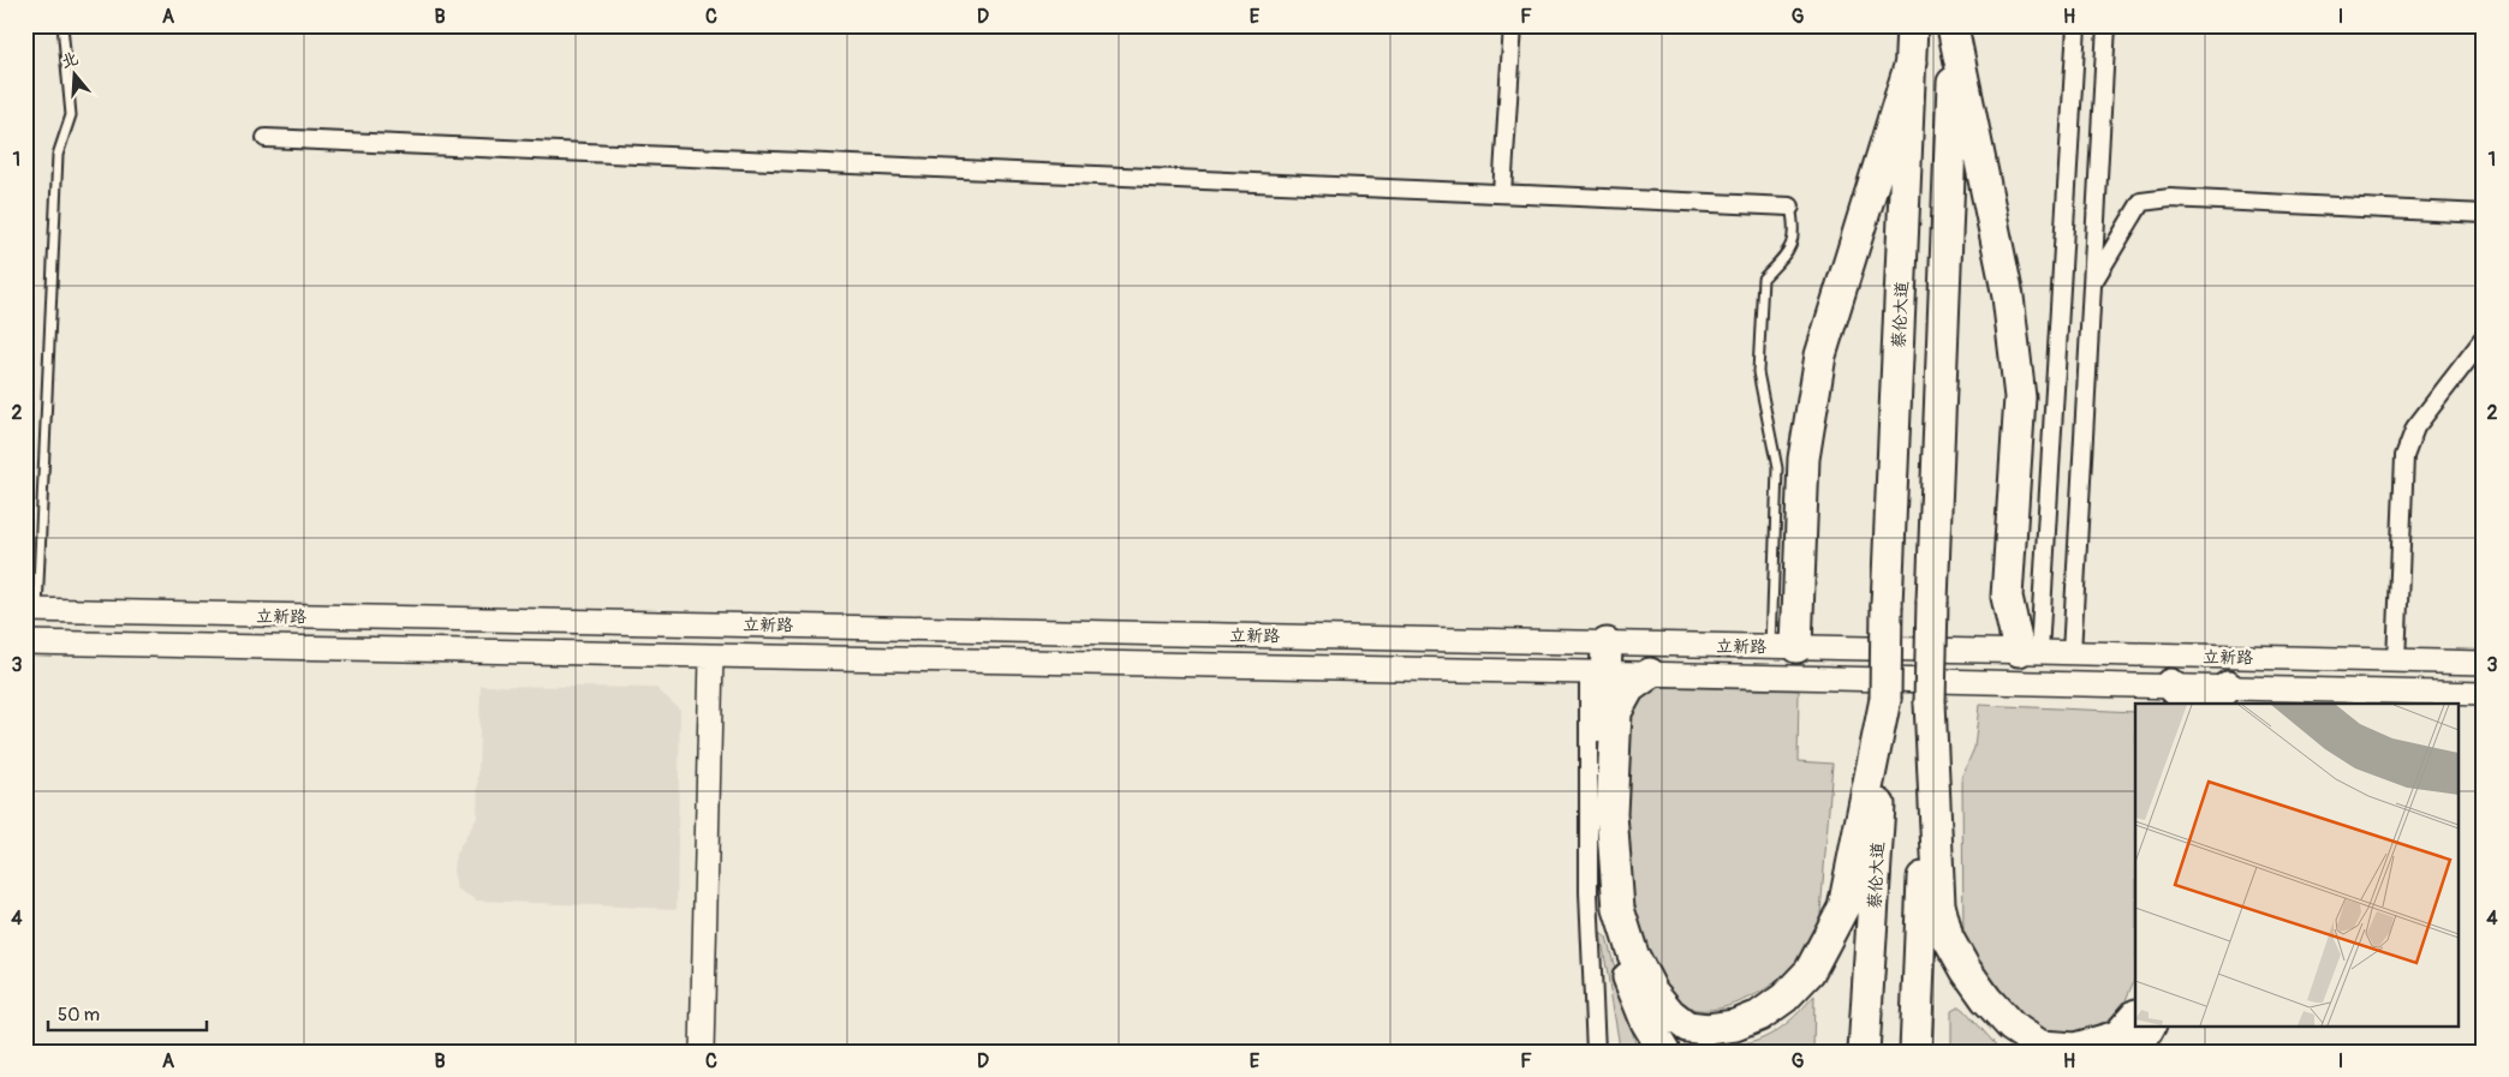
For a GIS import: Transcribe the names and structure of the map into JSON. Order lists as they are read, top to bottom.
{
  "streets": {
    "highway": ["蔡伦大道"],
    "main road": ["立新路"]
  },
  "scale_bar": "50 m",
  "north": "top",
  "grid": {
    "columns": [
      "A",
      "B",
      "C",
      "D",
      "E",
      "F",
      "G",
      "H",
      "I"
    ],
    "rows": [
      "1",
      "2",
      "3",
      "4"
    ]
  }
}
